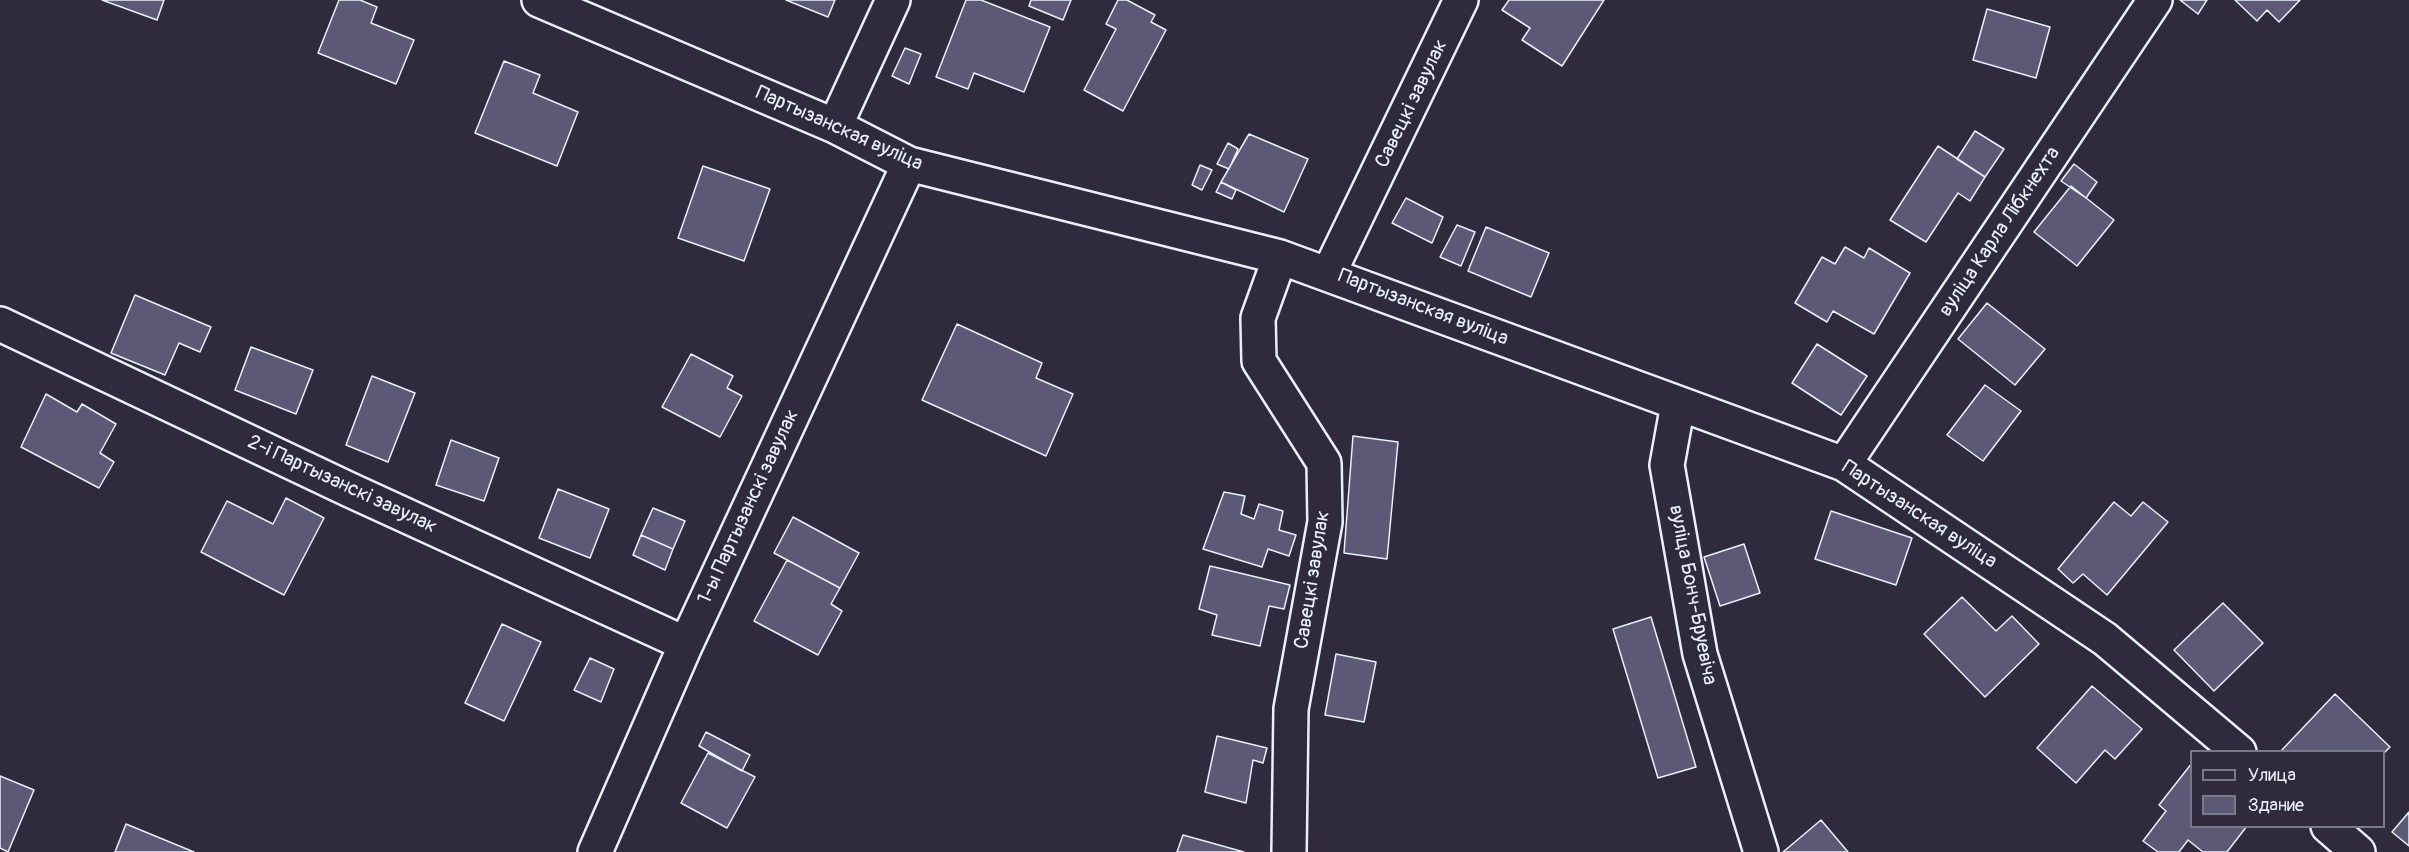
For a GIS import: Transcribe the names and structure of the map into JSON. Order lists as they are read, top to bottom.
{
  "streets": {
    "street": [
      "Савецкі завулак",
      "Партызанская вуліца",
      "вуліца Карла Лібкнехта",
      "2-і Партызанскі завулак",
      "1-ы Партызанскі завулак",
      "вуліца Бонч-Бруевіча"
    ]
  },
  "crossings": [
    ["Савецкі завулак", "Партызанская вуліца"],
    ["Партызанская вуліца", "вуліца Карла Лібкнехта"],
    ["Партызанская вуліца", "1-ы Партызанскі завулак"],
    ["Партызанская вуліца", "вуліца Бонч-Бруевіча"],
    ["2-і Партызанскі завулак", "1-ы Партызанскі завулак"]
  ],
  "legend": ["Улица", "Здание"]
}
